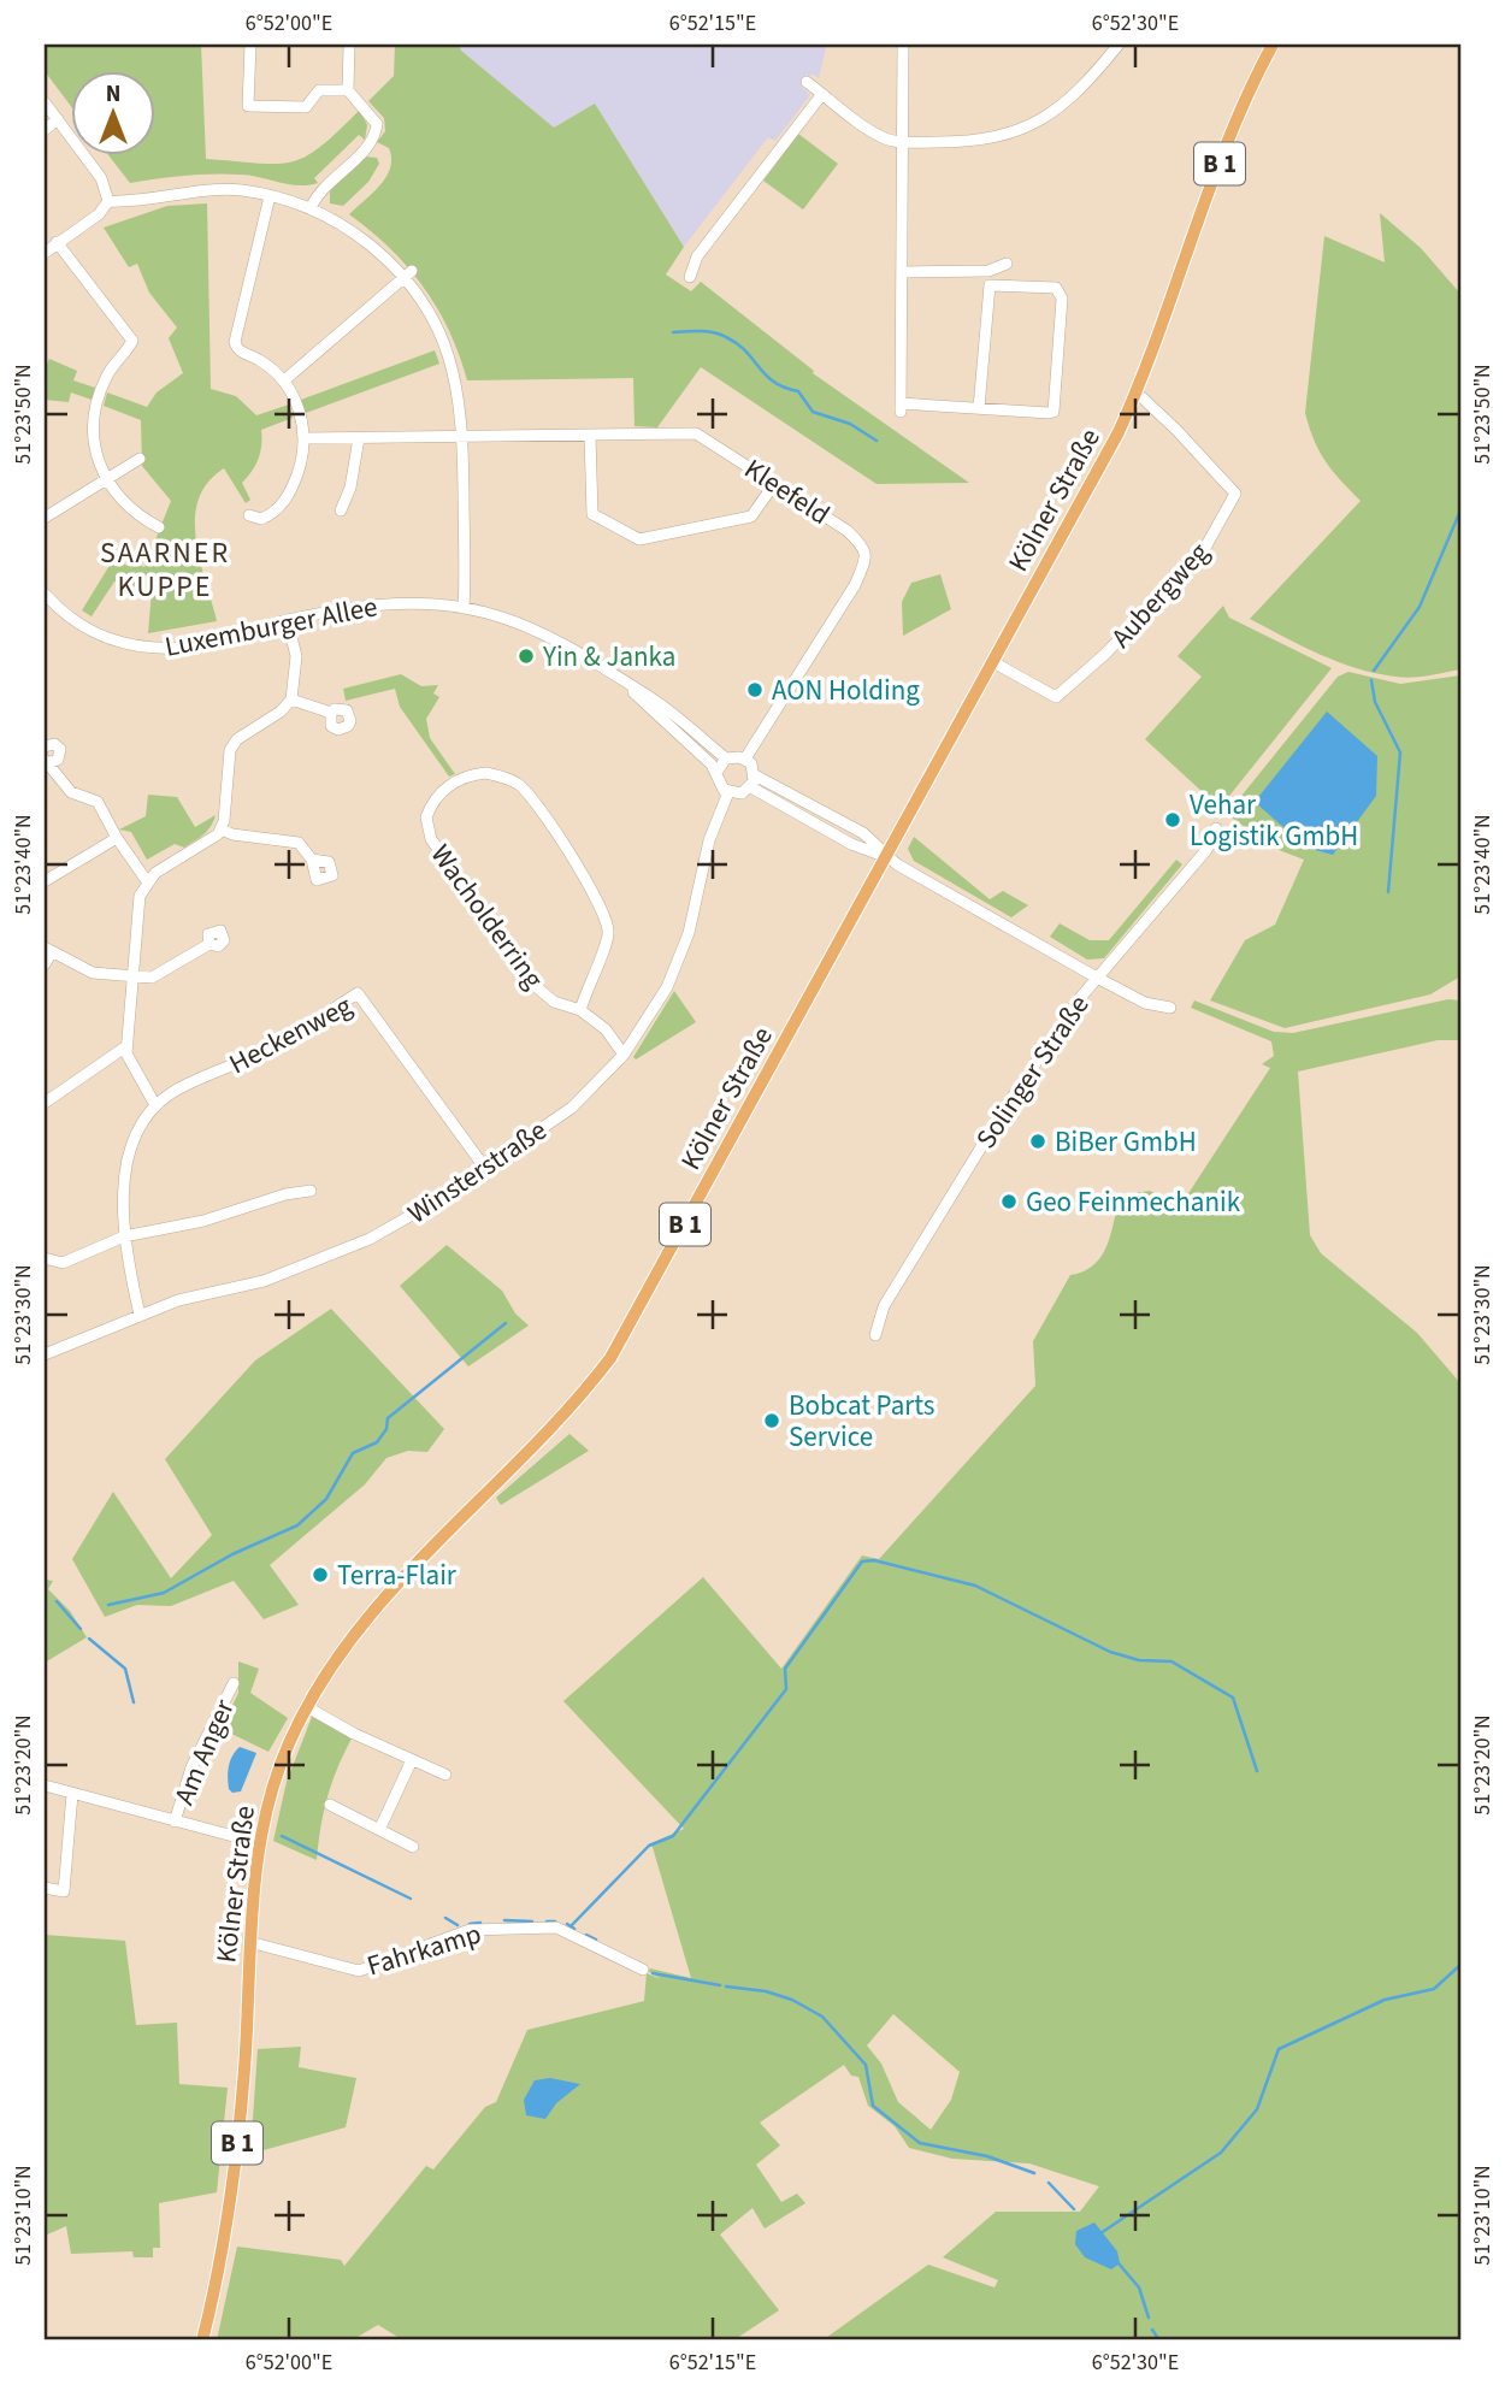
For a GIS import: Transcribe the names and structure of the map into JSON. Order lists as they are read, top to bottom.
{
  "streets": {
    "main road": ["B 1", "Kölner Straße"],
    "street": [
      "Kleefeld",
      "Aubergweg",
      "Luxemburger Allee",
      "Wacholderring",
      "Heckenweg",
      "Solinger Straße",
      "Winsterstraße",
      "Am Anger",
      "Fahrkamp"
    ]
  },
  "crossings": [
    ["Kleefeld", "Luxemburger Allee"],
    ["Kleefeld", "Winsterstraße"],
    ["Kölner Straße", "Aubergweg"],
    ["Kölner Straße", "Fahrkamp"],
    ["Luxemburger Allee", "Winsterstraße"],
    ["Wacholderring", "Winsterstraße"],
    ["Heckenweg", "Winsterstraße"]
  ],
  "districts": ["SAARNER KUPPE"],
  "places": [
    "Yin & Janka",
    "AON Holding",
    "Vehar Logistik GmbH",
    "BiBer GmbH",
    "Geo Feinmechanik",
    "Bobcat Parts Service",
    "Terra-Flair"
  ],
  "north": "top",
  "coordinates": [
    "6°52'00\"E",
    "6°52'15\"E",
    "6°52'30\"E",
    "51°23'50\"N",
    "51°23'40\"N",
    "51°23'30\"N",
    "51°23'20\"N",
    "51°23'10\"N"
  ]
}
